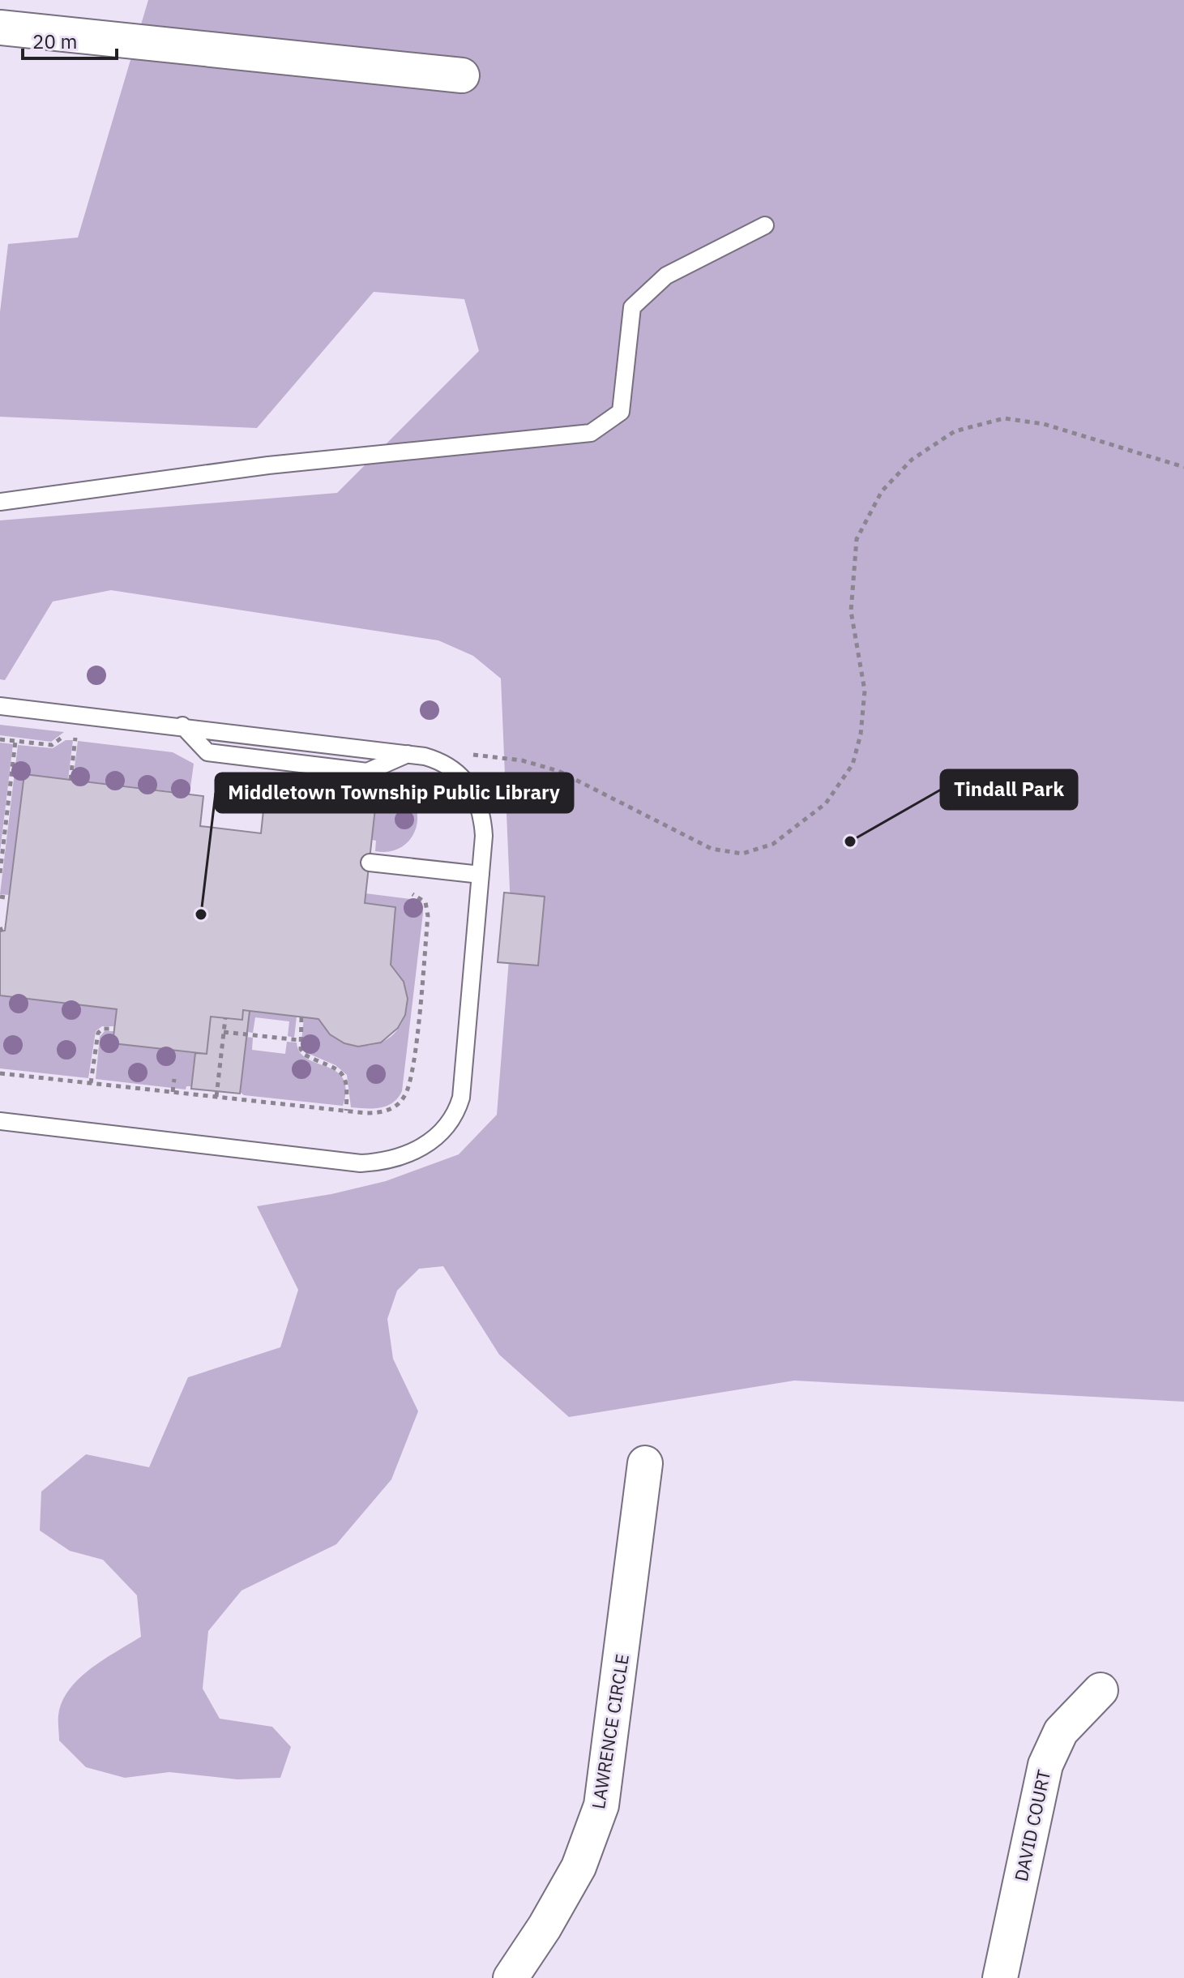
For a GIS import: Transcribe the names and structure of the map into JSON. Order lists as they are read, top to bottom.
{
  "streets": {
    "street": ["LAWRENCE CIRCLE", "DAVID COURT"]
  },
  "places": ["Tindall Park", "Middletown Township Public Library"],
  "scale_bar": "20 m"
}
